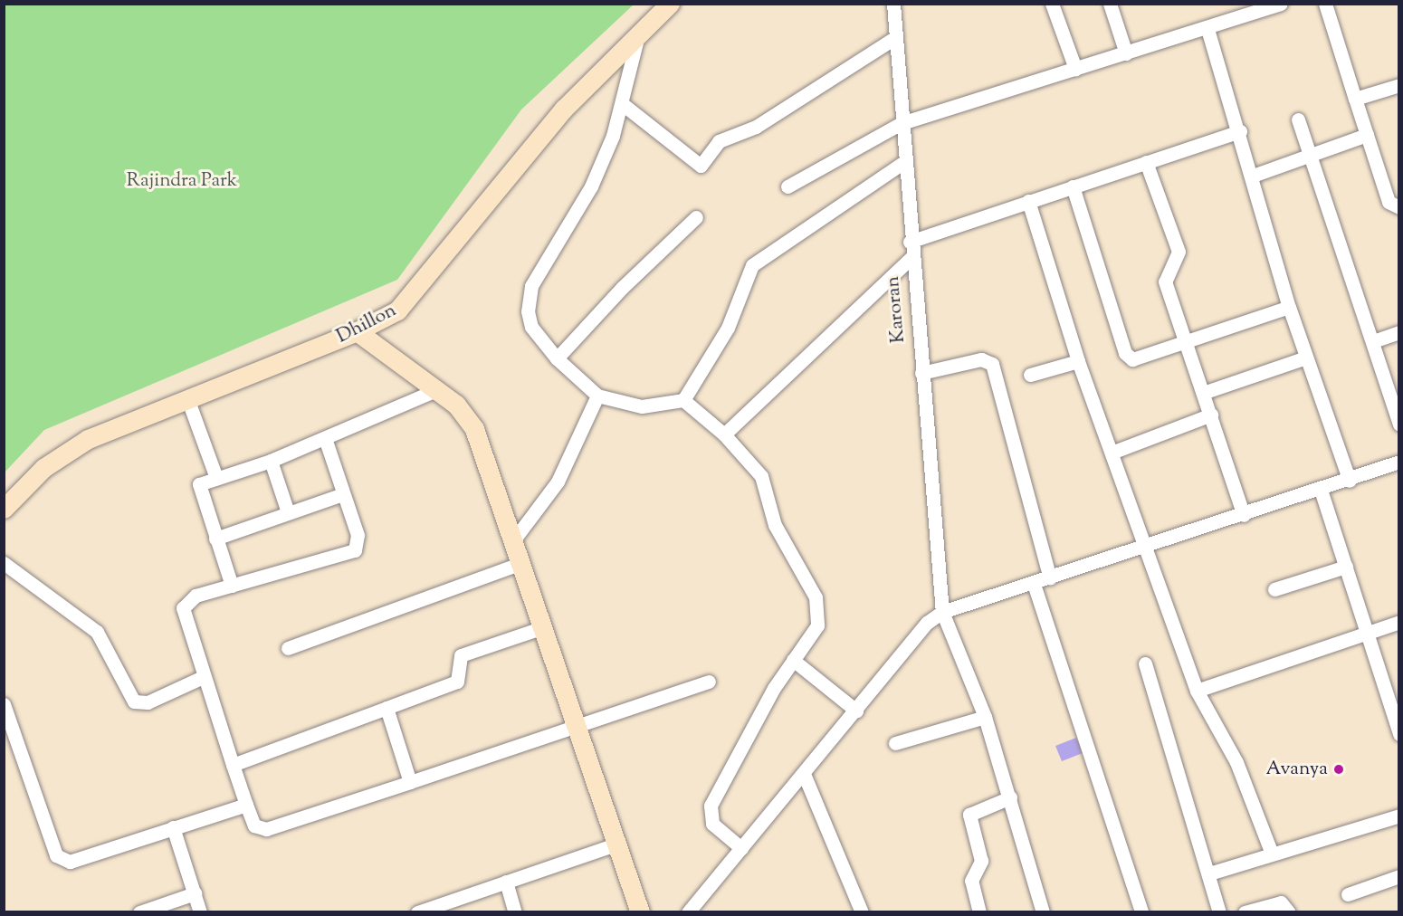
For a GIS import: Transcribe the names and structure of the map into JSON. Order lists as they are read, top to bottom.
{
  "streets": {
    "street": ["Karoran", "Dhillon"]
  },
  "parks": ["Rajindra Park"],
  "places": ["Avanya"]
}
